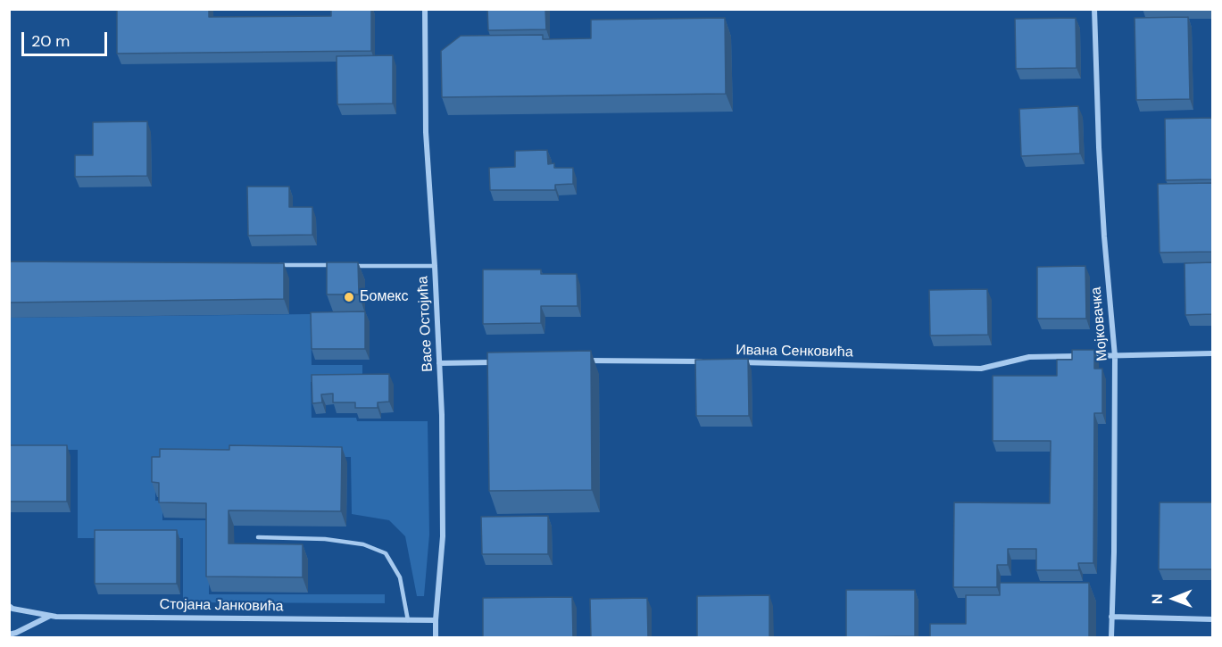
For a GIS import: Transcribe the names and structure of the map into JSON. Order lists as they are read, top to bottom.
{
  "streets": {
    "street": [
      "Васе Остојића",
      "Мојковачка",
      "Ивана Сенковића",
      "Стојана Јанковића"
    ]
  },
  "crossings": [
    ["Васе Остојића", "Стојана Јанковића"],
    ["Мојковачка", "Ивана Сенковића"]
  ],
  "places": ["Бомекс"],
  "scale_bar": "20 m",
  "north": "left"
}
